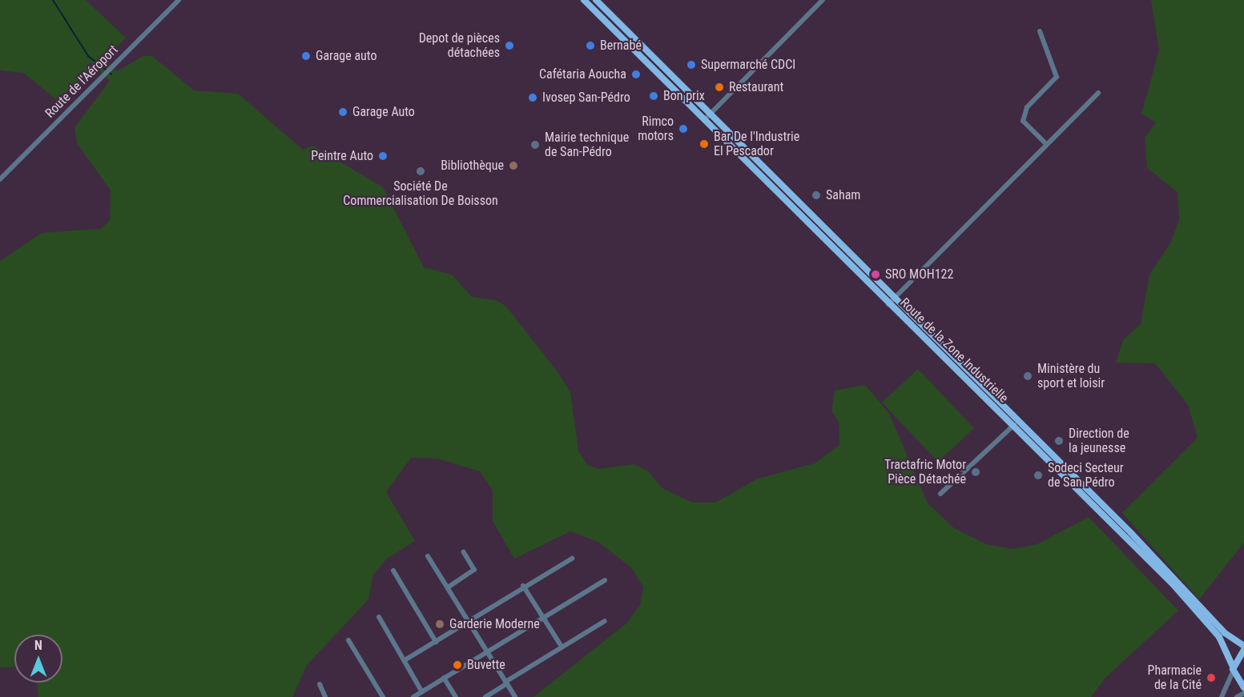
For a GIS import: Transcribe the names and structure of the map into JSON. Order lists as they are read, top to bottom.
{
  "streets": {
    "main road": ["Route de la Zone Industrielle"],
    "street": ["Route de l'Aéroport"]
  },
  "places": [
    "Depot de pièces détachées",
    "Bernabé",
    "Garage auto",
    "Supermarché CDCI",
    "Cafétaria Aoucha",
    "Restaurant",
    "Bon prix",
    "Ivosep San-Pédro",
    "Garage Auto",
    "Rimco motors",
    "Bar De l'Industrie El Pescador",
    "Mairie technique de San-Pédro",
    "Peintre Auto",
    "Bibliothèque",
    "Société De Commercialisation De Boisson",
    "Saham",
    "SRO MOH122",
    "Ministère du sport et loisir",
    "Direction de la jeunesse",
    "Tractafric Motor Pièce Détachée",
    "Sodeci Secteur de San Pédro",
    "Garderie Moderne",
    "Buvette",
    "Pharmacie de la Cité"
  ],
  "north": "top"
}
